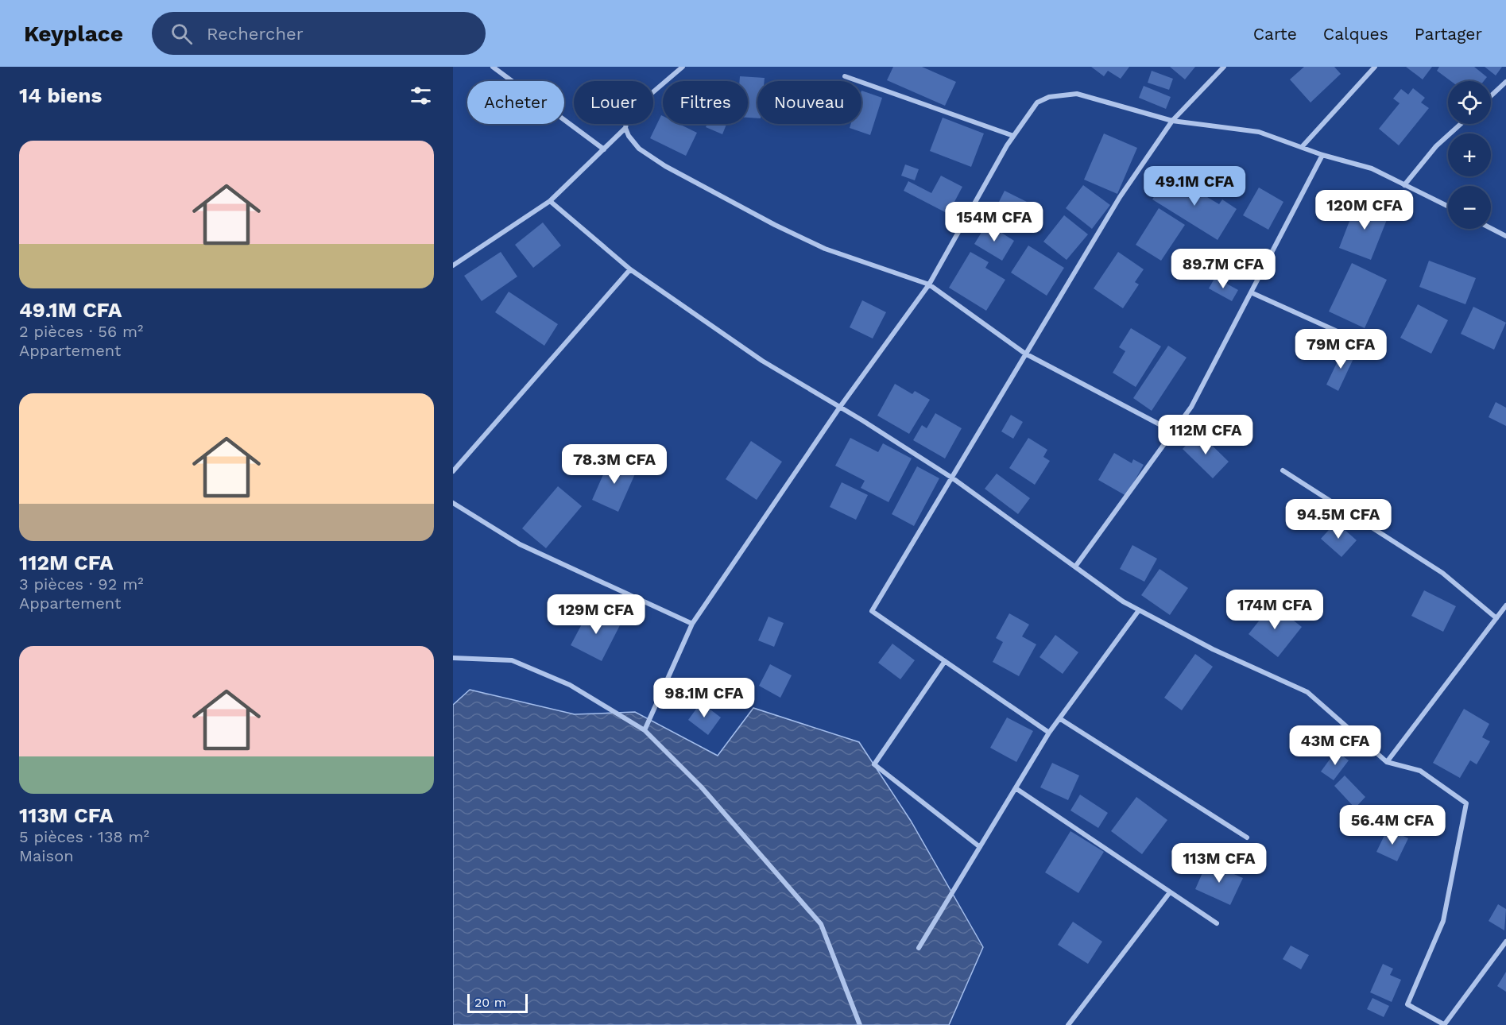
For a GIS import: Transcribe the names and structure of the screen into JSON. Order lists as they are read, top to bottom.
{
  "scale_bar": "20 m",
  "page": {
    "header": "Keyplace",
    "search": "Rechercher",
    "nav": ["Carte", "Calques", "Partager"],
    "heading": "14 biens",
    "map_buttons": ["+", "−"],
    "chip": [
      "Acheter",
      "Louer",
      "Filtres",
      "Nouveau"
    ],
    "list": [
      {
        "name": "49.1M CFA",
        "note": "2 pièces · 56 m² · Appartement"
      },
      {
        "name": "112M CFA",
        "note": "3 pièces · 92 m² · Appartement"
      },
      {
        "name": "113M CFA",
        "note": "5 pièces · 138 m² · Maison"
      }
    ],
    "price": [
      "49.1M CFA",
      "120M CFA",
      "154M CFA",
      "89.7M CFA",
      "79M CFA",
      "112M CFA",
      "78.3M CFA",
      "94.5M CFA",
      "174M CFA",
      "129M CFA",
      "98.1M CFA",
      "43M CFA",
      "56.4M CFA",
      "113M CFA"
    ],
    "scale": "20 m"
  }
}
